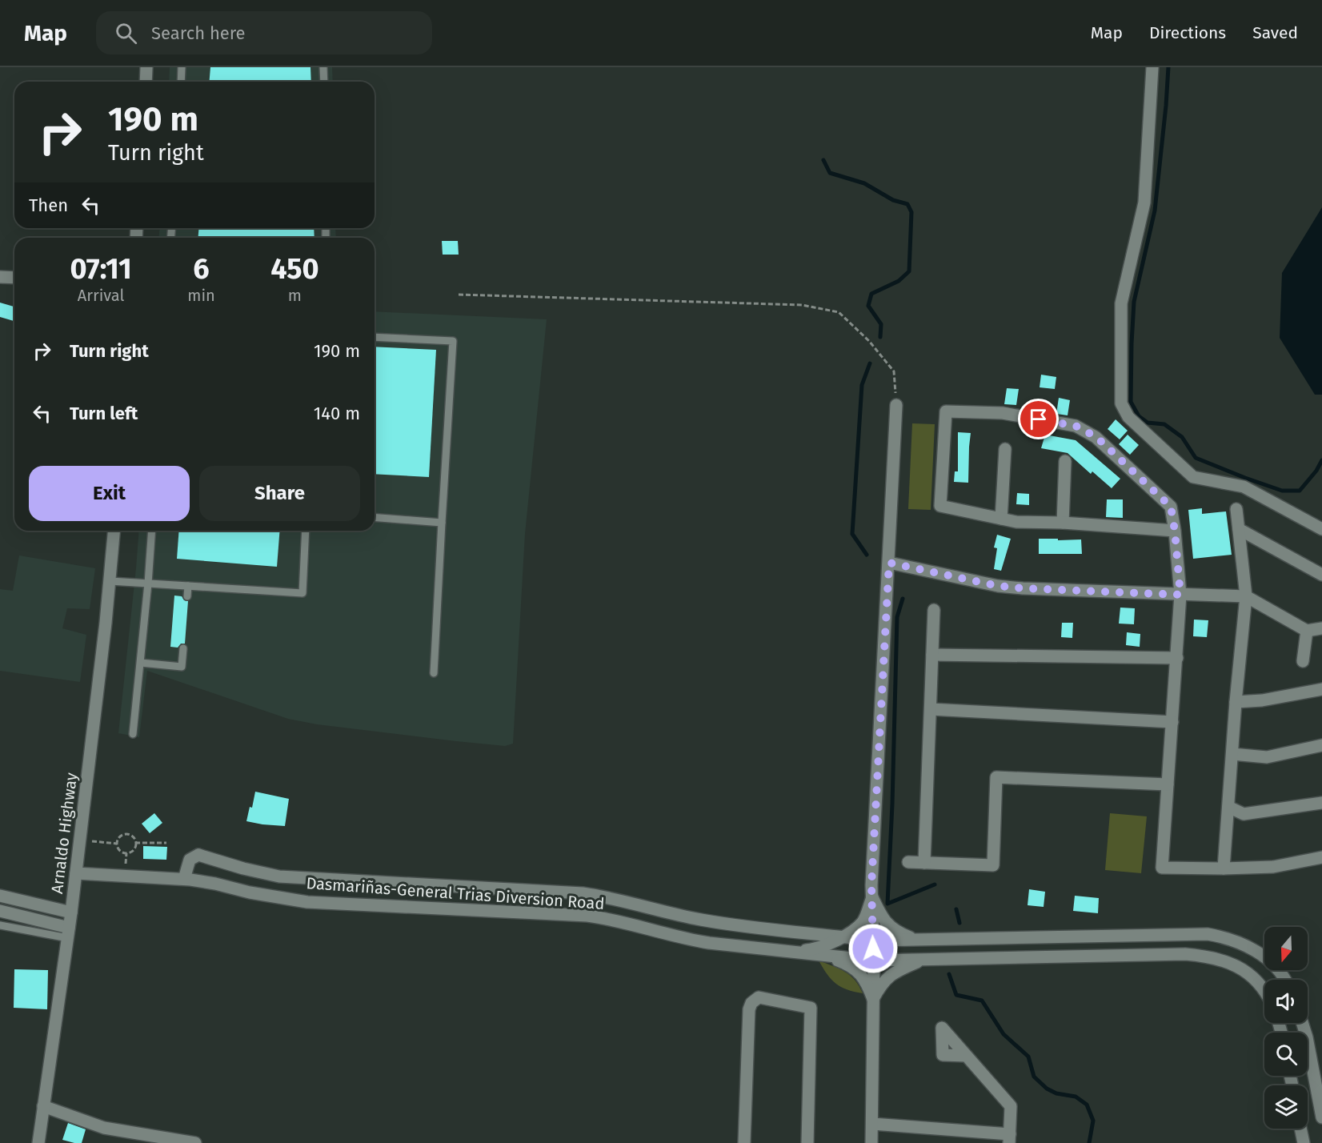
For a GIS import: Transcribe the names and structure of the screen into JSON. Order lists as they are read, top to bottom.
{
  "streets": {
    "street": ["Arnaldo Highway", "Dasmariñas-General Trias Diversion Road"]
  },
  "crossings": [
    ["Arnaldo Highway", "Dasmariñas-General Trias Diversion Road"]
  ],
  "north": "bottom",
  "page": {
    "header": "Map",
    "search": "Search here",
    "nav": ["Map", "Directions", "Saved"],
    "turn": ["190 m", "Turn right"],
    "then": "Then",
    "eta": [
      "07:11",
      "Arrival",
      "6",
      "min",
      "450",
      "m"
    ],
    "list": [
      {
        "name": "Turn right",
        "value": "190 m"
      },
      {
        "name": "Turn left",
        "value": "140 m"
      }
    ],
    "buttons": ["Exit", "Share"]
  }
}
